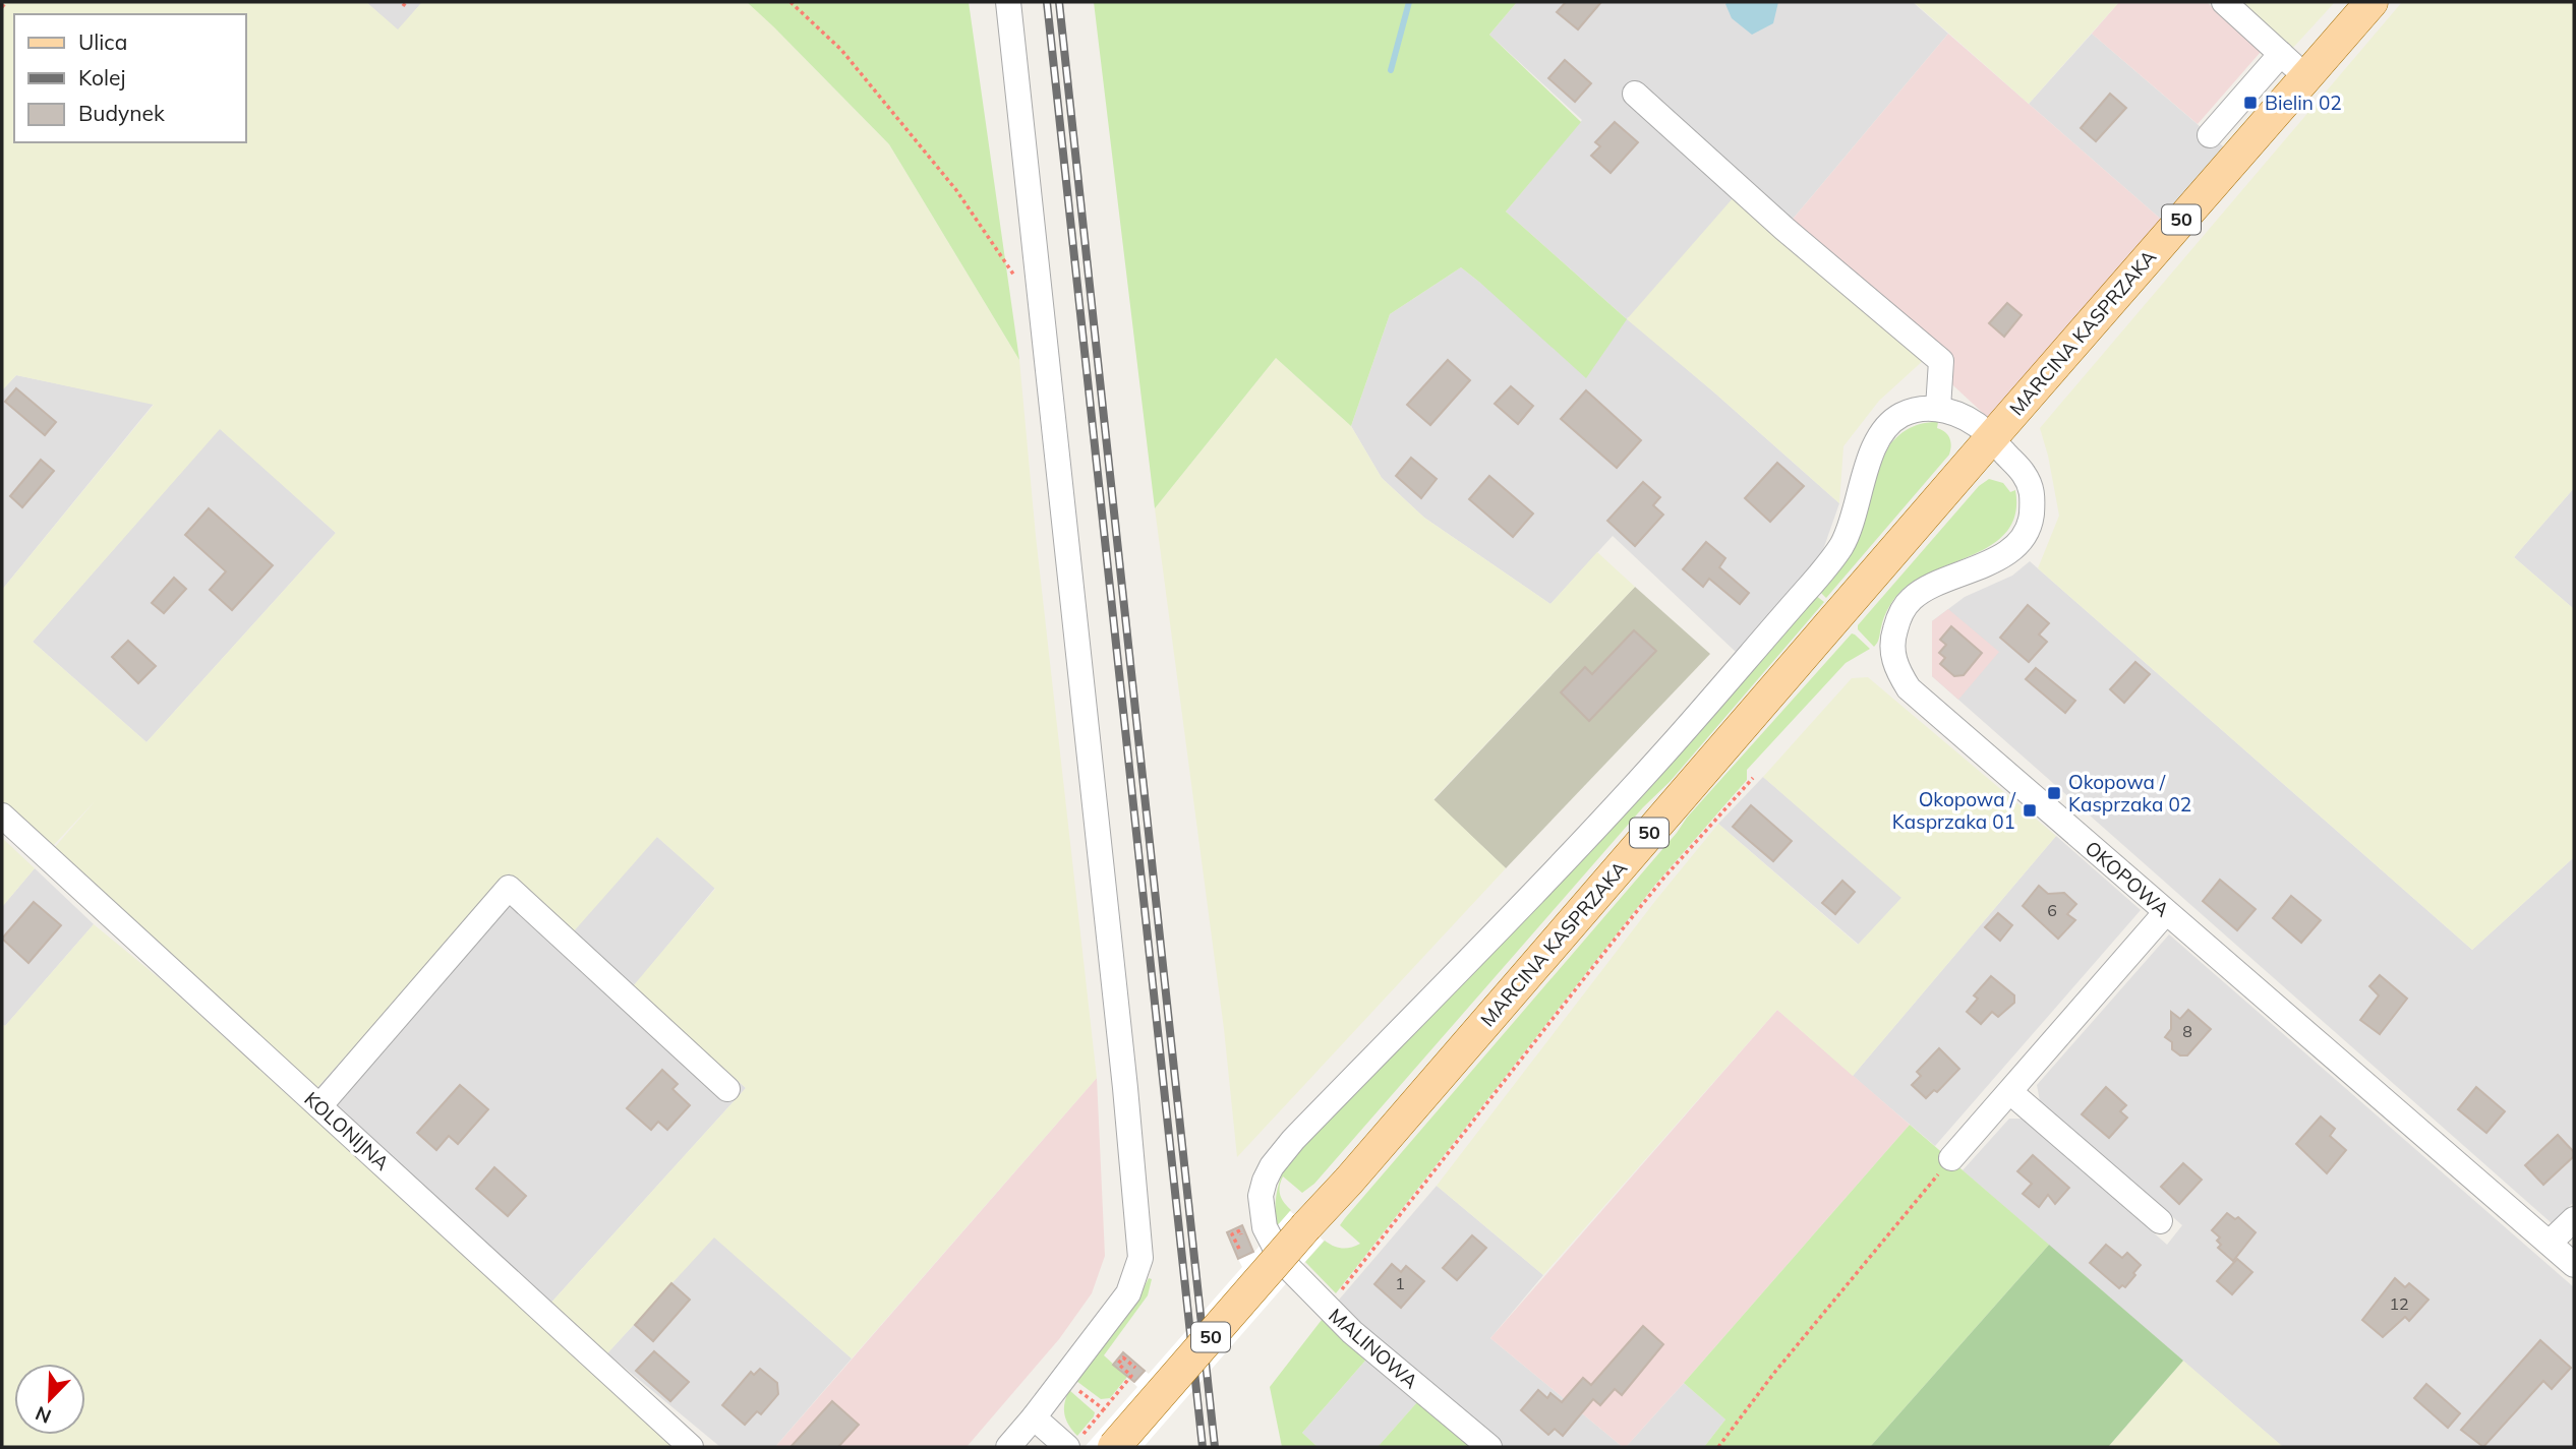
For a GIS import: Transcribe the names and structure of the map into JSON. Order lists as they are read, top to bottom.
{
  "streets": {
    "main road": ["50", "MARCINA KASPRZAKA"],
    "street": ["OKOPOWA", "KOLONIJNA", "MALINOWA"]
  },
  "crossings": [
    ["MARCINA KASPRZAKA", "OKOPOWA"]
  ],
  "places": {
    "transit": ["Bielin 02", "Okopowa / Kasprzaka 02", "Okopowa / Kasprzaka 01"]
  },
  "house_numbers": [
    "6",
    "8",
    "1",
    "12"
  ],
  "legend": ["Ulica", "Kolej", "Budynek"],
  "north": "bottom left"
}
